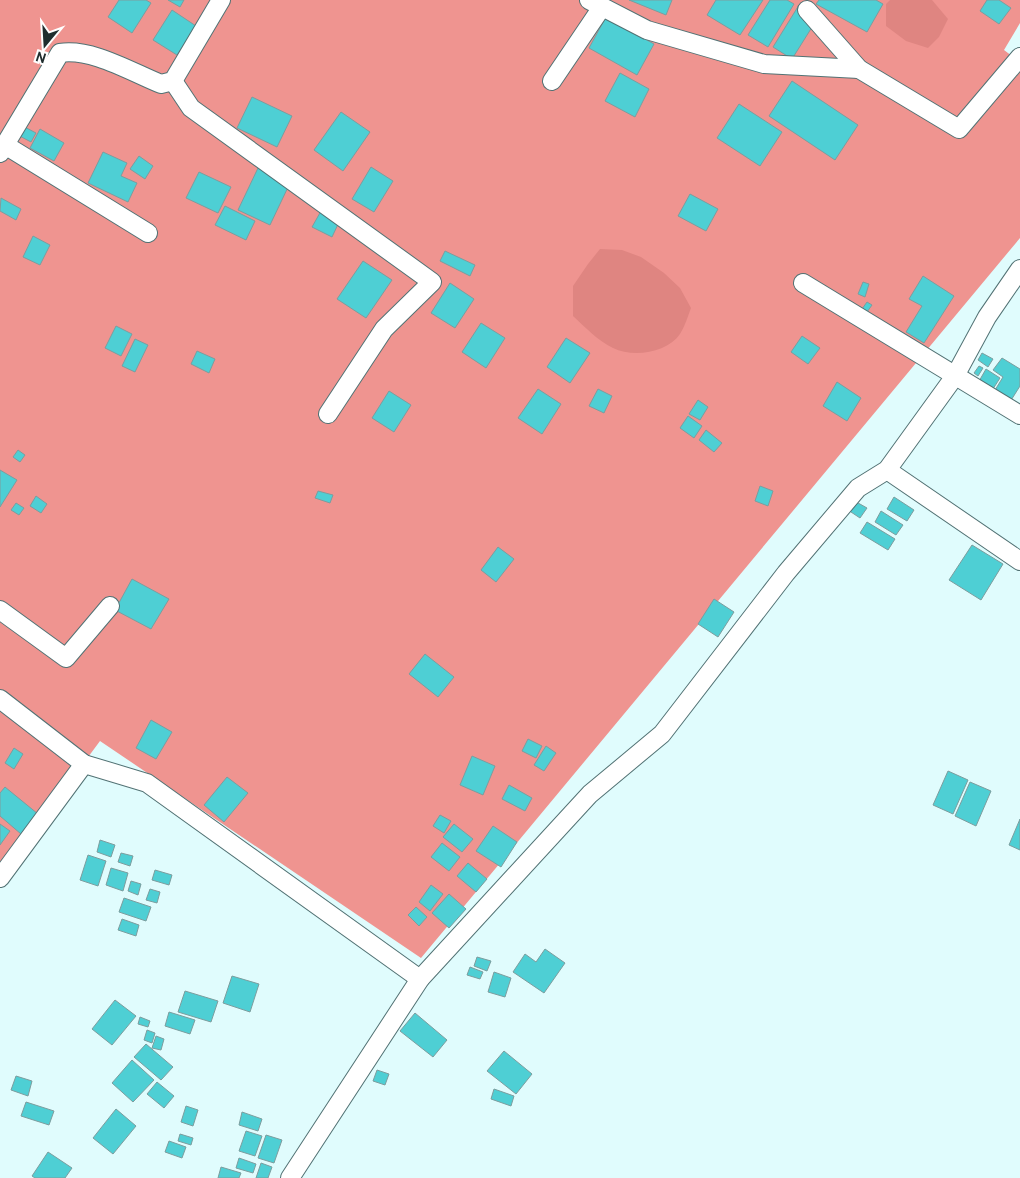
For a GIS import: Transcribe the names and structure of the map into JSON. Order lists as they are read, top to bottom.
{
  "north": "bottom"
}
